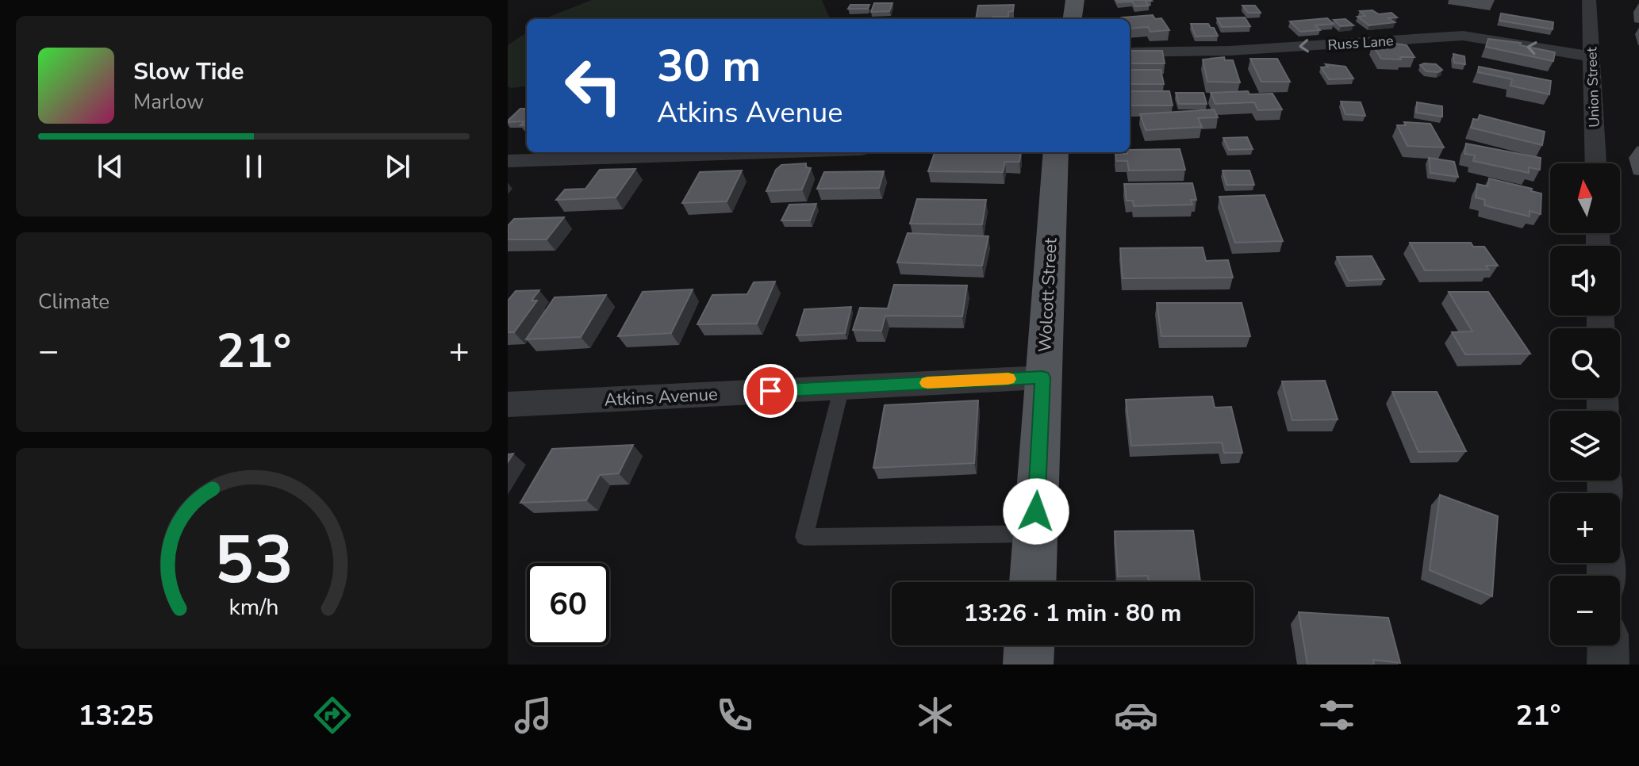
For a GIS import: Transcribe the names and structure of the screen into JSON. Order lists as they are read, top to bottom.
{
  "streets": {
    "main road": ["Wolcott Street"],
    "street": ["Russ Lane", "Union Street", "Atkins Avenue"]
  },
  "crossings": [
    ["Russ Lane", "Union Street"],
    ["Wolcott Street", "Atkins Avenue"]
  ],
  "one_way": ["Russ Lane"],
  "north": "top",
  "page": {
    "turn": ["30 m", "Atkins Avenue"],
    "song": ["Slow Tide", "Marlow"],
    "map_buttons": ["+", "−"],
    "tile": "Climate",
    "heat": ["−", "21°", "+"],
    "limit": "60",
    "trip": "13:26 · 1 min · 80 m",
    "tabs": ["13:25", "21°"],
    "gauge": ["53", "km/h"]
  }
}
